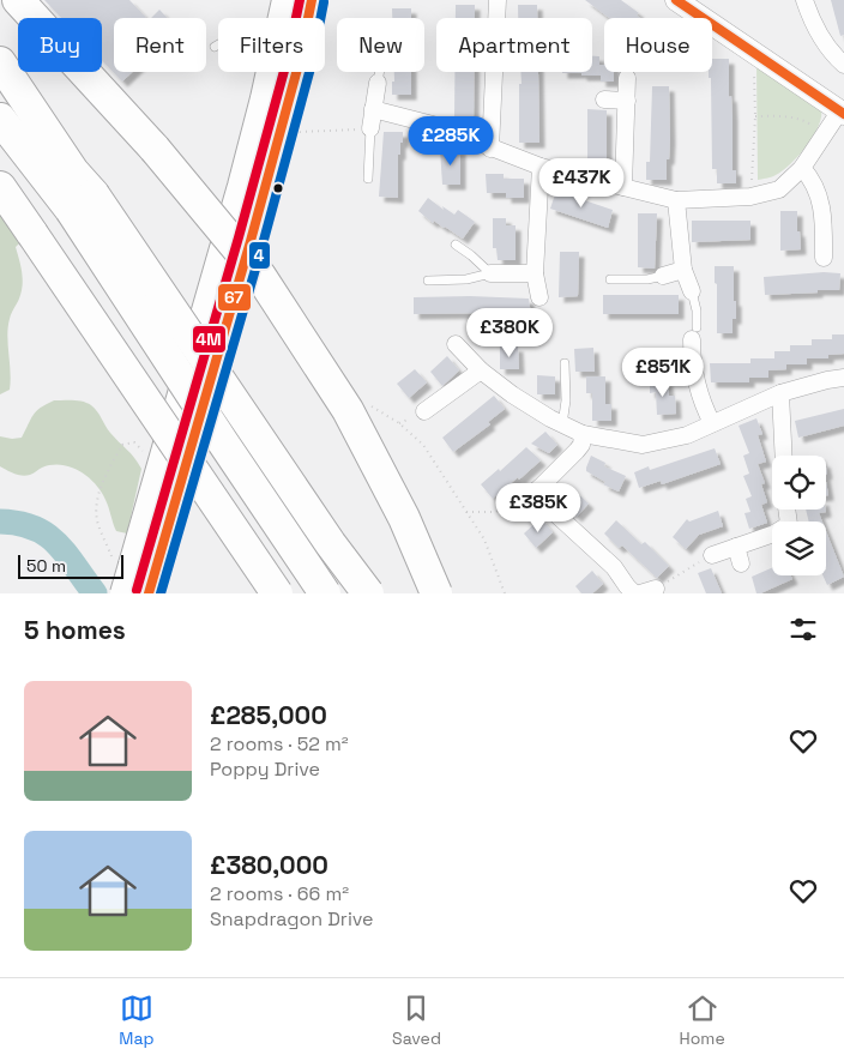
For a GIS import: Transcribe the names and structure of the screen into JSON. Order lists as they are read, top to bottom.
{
  "lines": ["transit line 67", "transit line 4M", "transit line 4"],
  "scale_bar": "50 m",
  "page": {
    "chip": [
      "Buy",
      "Rent",
      "Filters",
      "New",
      "Apartment",
      "House"
    ],
    "price": [
      "£285K",
      "£437K",
      "£380K",
      "£851K",
      "£385K"
    ],
    "scale": "50 m",
    "heading": "5 homes",
    "list": [
      {
        "name": "£285,000",
        "note": "2 rooms · 52 m² · Poppy Drive"
      },
      {
        "name": "£380,000",
        "note": "2 rooms · 66 m² · Snapdragon Drive"
      }
    ],
    "tabs": ["Map", "Saved", "Home"]
  }
}
